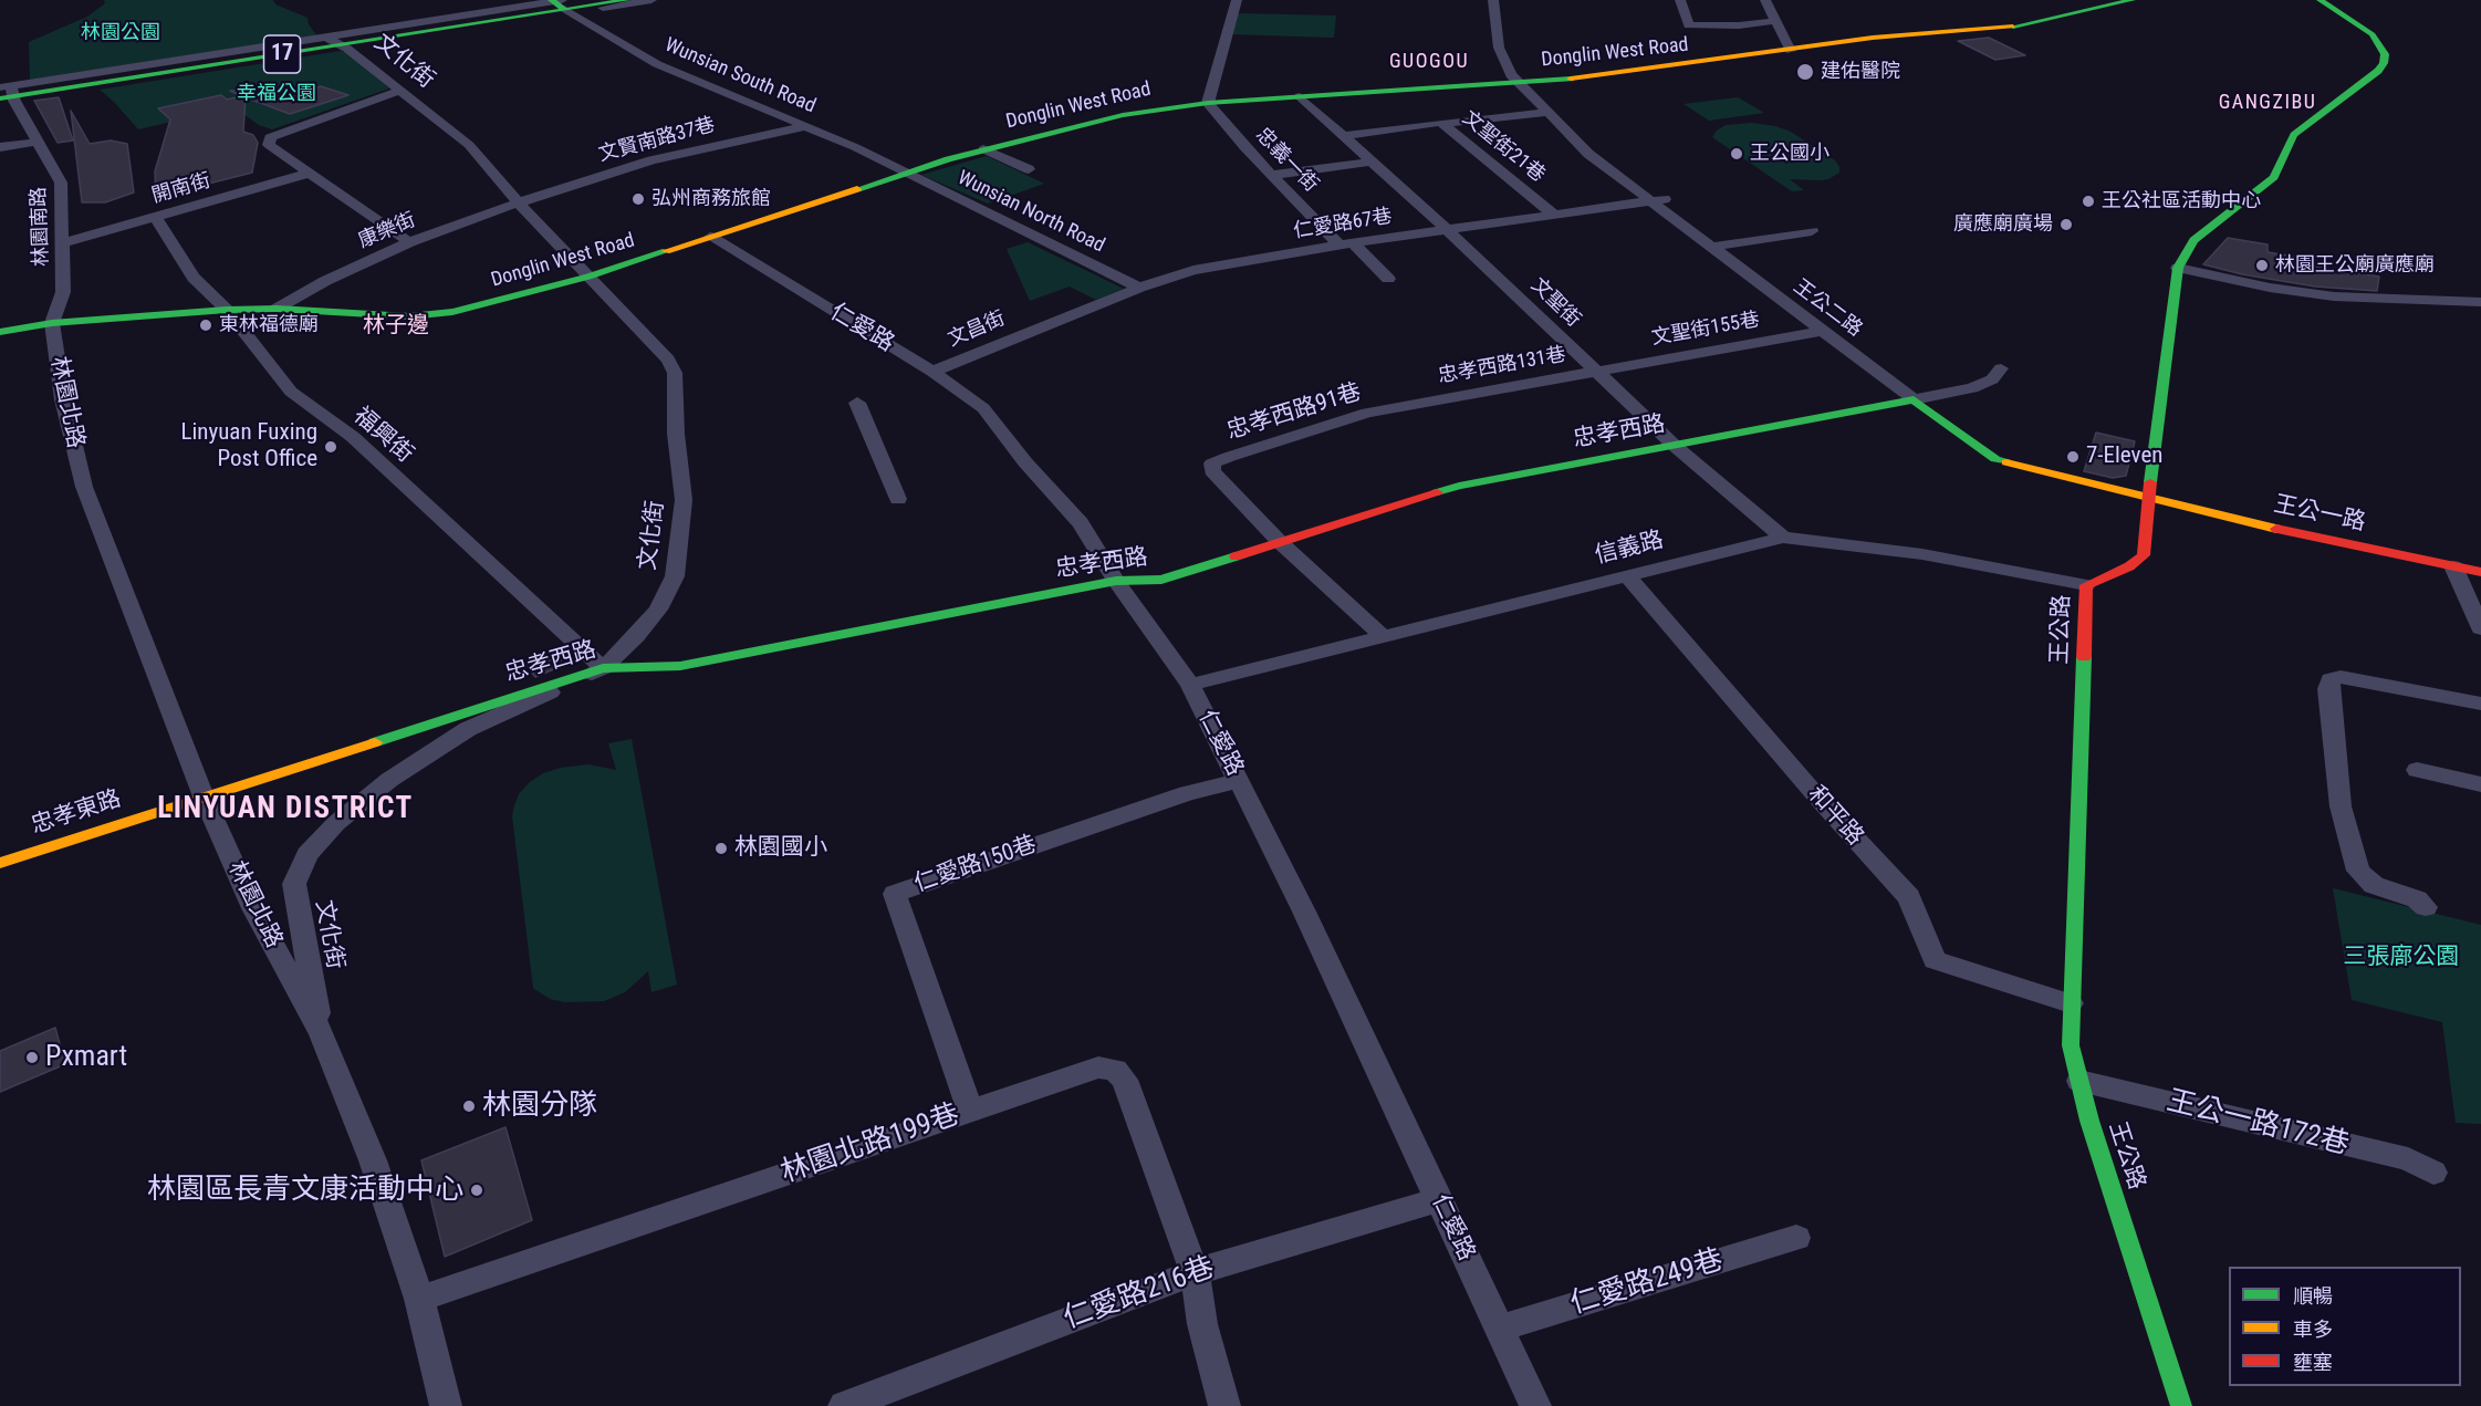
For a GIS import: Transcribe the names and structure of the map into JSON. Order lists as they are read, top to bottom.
{
  "streets": {
    "street": [
      "Donglin West Road",
      "17",
      "文化街",
      "Wunsian South Road",
      "文賢南路37巷",
      "文聖街21巷",
      "忠義一街",
      "開南街",
      "Wunsian North Road",
      "仁愛路67巷",
      "林園南路",
      "康樂街",
      "文聖街",
      "王公二路",
      "仁愛路",
      "文昌街",
      "文聖街155巷",
      "忠孝西路131巷",
      "林園北路",
      "忠孝西路91巷",
      "忠孝西路",
      "福興街",
      "王公一路",
      "信義路",
      "王公路",
      "忠孝東路",
      "和平路",
      "仁愛路150巷",
      "王公一路172巷",
      "林園北路199巷",
      "仁愛路249巷",
      "仁愛路216巷"
    ]
  },
  "crossings": [
    ["Donglin West Road", "文化街"],
    ["Donglin West Road", "Wunsian South Road"],
    ["Donglin West Road", "忠義一街"],
    ["Donglin West Road", "Wunsian North Road"],
    ["Donglin West Road", "林園南路"],
    ["Donglin West Road", "康樂街"],
    ["Donglin West Road", "文聖街"],
    ["Donglin West Road", "王公二路"],
    ["Donglin West Road", "仁愛路"],
    ["Donglin West Road", "林園北路"],
    ["Donglin West Road", "福興街"],
    ["17", "文化街"],
    ["17", "Wunsian South Road"],
    ["17", "林園南路"],
    ["文化街", "文賢南路37巷"],
    ["文化街", "康樂街"],
    ["文化街", "林園北路"],
    ["文化街", "忠孝西路"],
    ["文化街", "福興街"],
    ["Wunsian South Road", "文賢南路37巷"],
    ["Wunsian South Road", "Wunsian North Road"],
    ["文賢南路37巷", "康樂街"],
    ["文聖街21巷", "仁愛路67巷"],
    ["文聖街21巷", "文聖街"],
    ["忠義一街", "仁愛路67巷"],
    ["開南街", "林園南路"],
    ["開南街", "福興街"],
    ["Wunsian North Road", "仁愛路67巷"],
    ["仁愛路67巷", "文聖街"],
    ["仁愛路67巷", "王公二路"],
    ["仁愛路67巷", "文昌街"],
    ["林園南路", "林園北路"],
    ["文聖街", "文聖街155巷"],
    ["文聖街", "忠孝西路131巷"],
    ["文聖街", "忠孝西路"],
    ["文聖街", "信義路"],
    ["王公二路", "文聖街155巷"],
    ["王公二路", "忠孝西路"],
    ["王公二路", "王公一路"],
    ["王公二路", "王公路"],
    ["仁愛路", "文昌街"],
    ["仁愛路", "忠孝西路"],
    ["仁愛路", "信義路"],
    ["仁愛路", "仁愛路150巷"],
    ["仁愛路", "仁愛路249巷"],
    ["仁愛路", "仁愛路216巷"],
    ["文聖街155巷", "忠孝西路131巷"],
    ["忠孝西路131巷", "忠孝西路91巷"],
    ["林園北路", "忠孝西路"],
    ["林園北路", "忠孝東路"],
    ["林園北路", "林園北路199巷"],
    ["忠孝西路91巷", "忠孝西路"],
    ["忠孝西路", "福興街"],
    ["忠孝西路", "忠孝東路"],
    ["王公一路", "王公路"],
    ["信義路", "王公路"],
    ["信義路", "和平路"],
    ["王公路", "和平路"],
    ["王公路", "王公一路172巷"],
    ["仁愛路150巷", "林園北路199巷"],
    ["林園北路199巷", "仁愛路216巷"]
  ],
  "districts": [
    "GUOGOU",
    "GANGZIBU",
    "林子邊",
    "LINYUAN DISTRICT"
  ],
  "parks": ["林園公園", "幸福公園", "三張廍公園"],
  "places": [
    "建佑醫院",
    "王公國小",
    "弘州商務旅館",
    "王公社區活動中心",
    "廣應廟廣場",
    "林園王公廟廣應廟",
    "東林福德廟",
    "Linyuan Fuxing Post Office",
    "7-Eleven",
    "林園國小",
    "Pxmart",
    "林園分隊",
    "林園區長青文康活動中心"
  ],
  "legend": ["順暢", "車多", "壅塞"]
}
